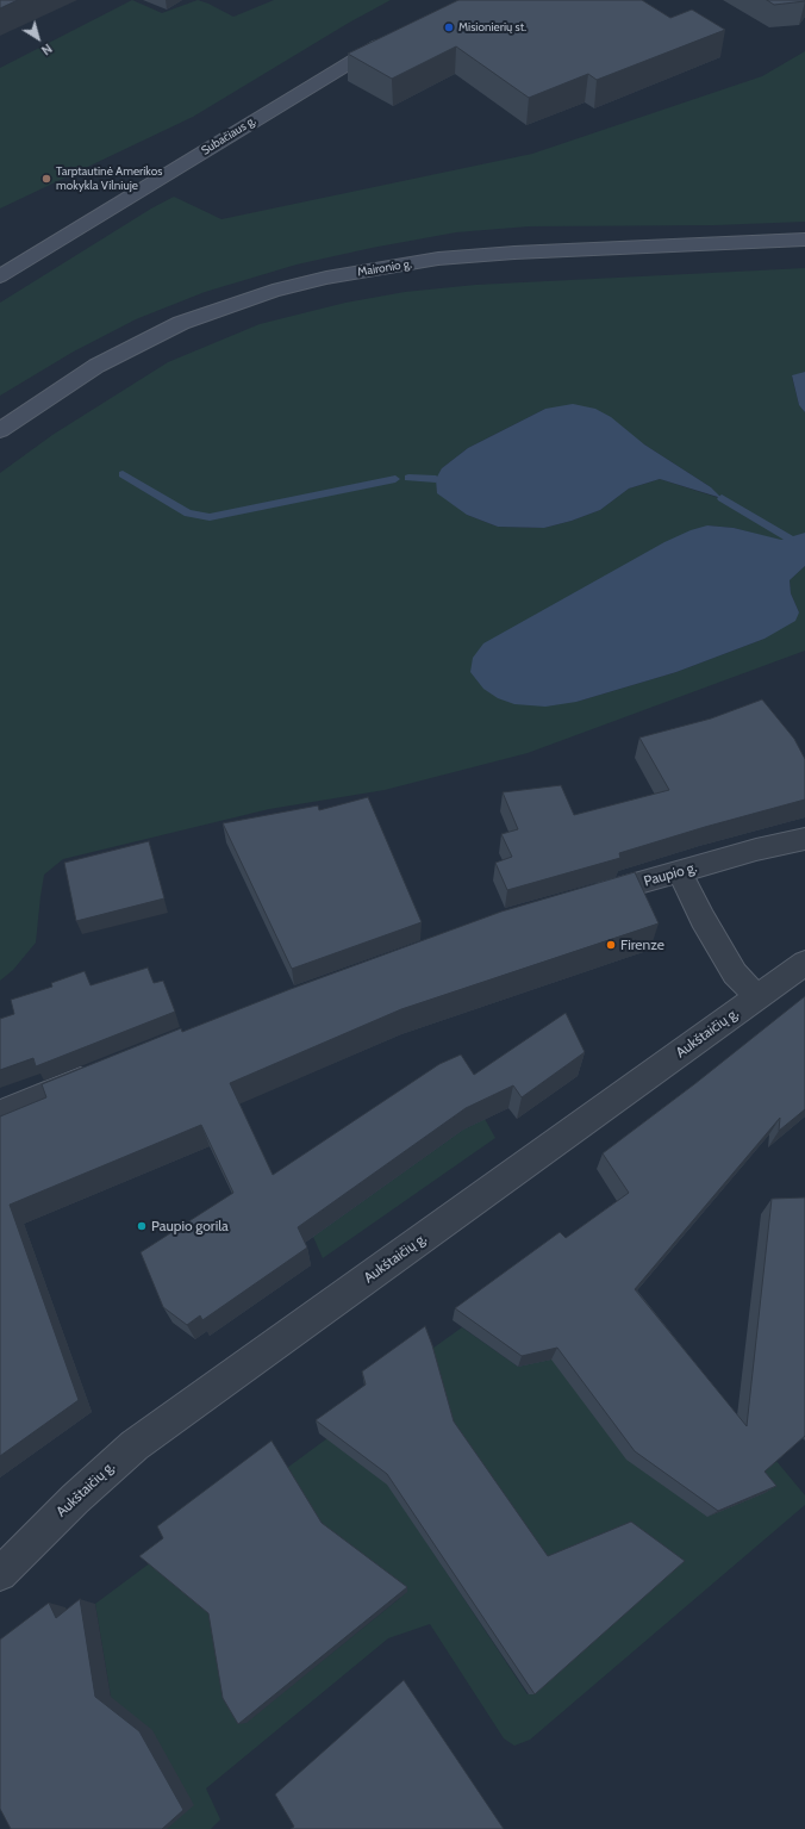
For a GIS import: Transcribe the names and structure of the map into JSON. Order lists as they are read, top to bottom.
{
  "streets": {
    "main road": ["Subačiaus g.", "Maironio g."],
    "street": ["Paupio g.", "Aukštaičių g."]
  },
  "places": [
    "Misionierių st.",
    "Tarptautinė Amerikos mokykla Vilniuje",
    "Firenze",
    "Paupio gorila"
  ],
  "north": "bottom right"
}
